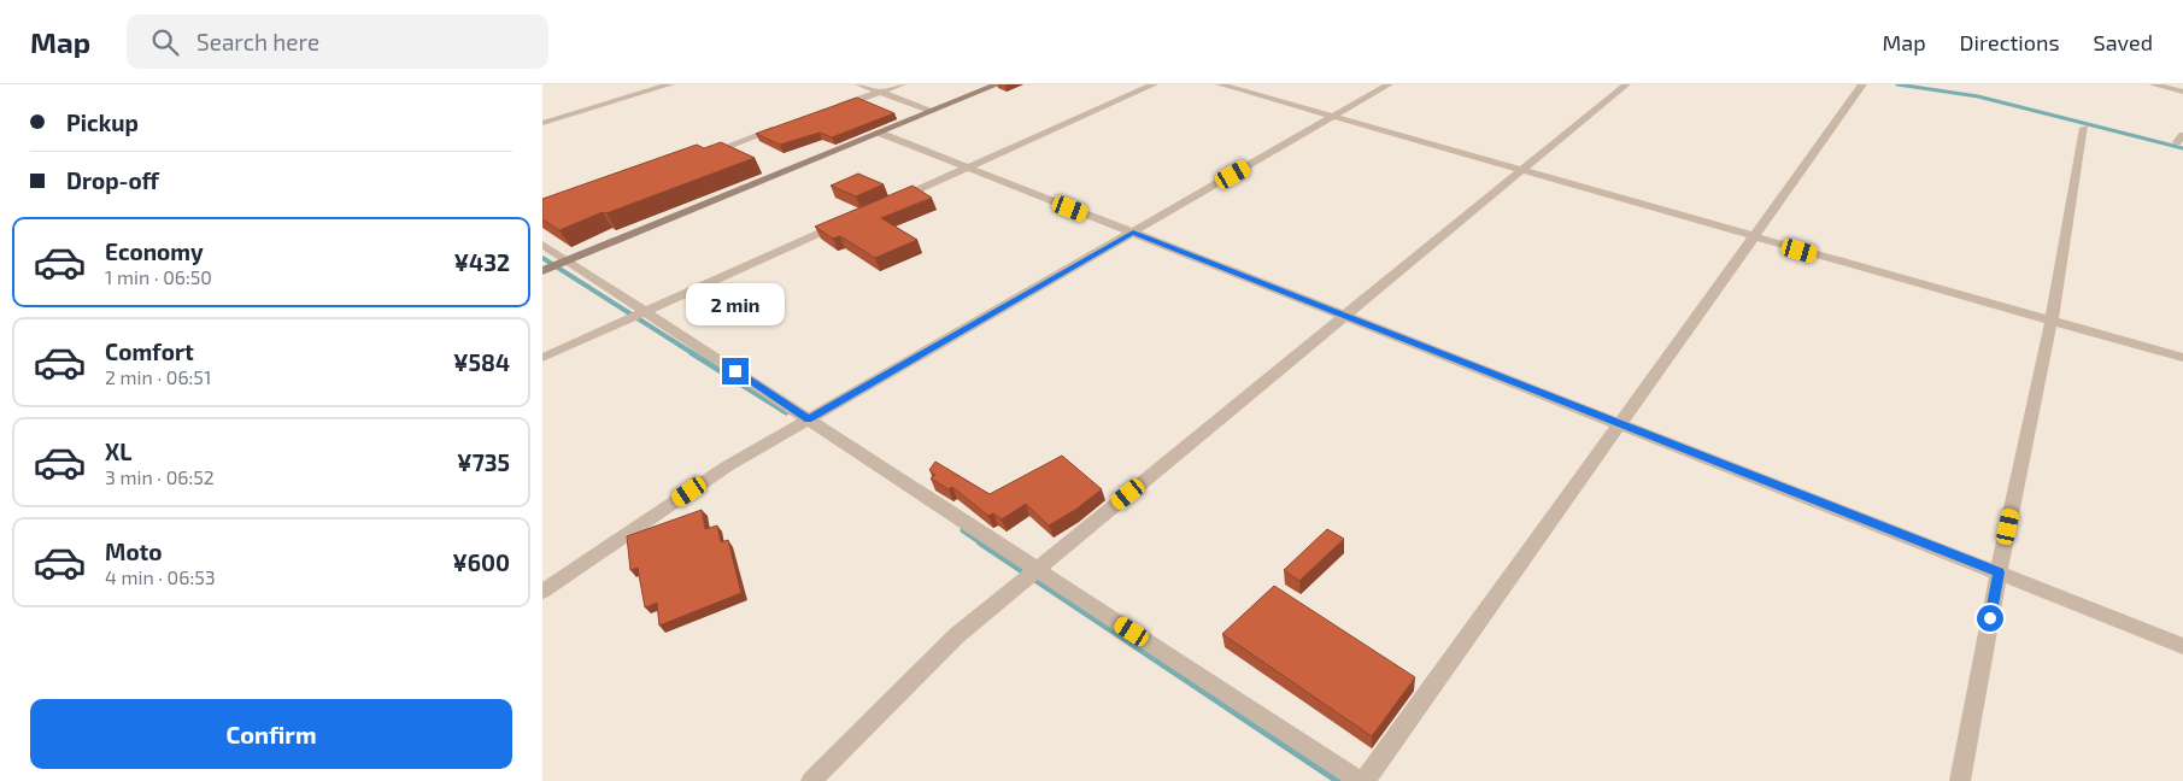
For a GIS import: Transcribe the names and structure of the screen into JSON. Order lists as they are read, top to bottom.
{
  "page": {
    "header": "Map",
    "search": "Search here",
    "nav": ["Map", "Directions", "Saved"],
    "banner": ["Pickup", "Drop-off"],
    "list": [
      {
        "name": "Economy",
        "note": "1 min · 06:50",
        "value": "¥432"
      },
      {
        "name": "Comfort",
        "note": "2 min · 06:51",
        "value": "¥584"
      },
      {
        "name": "XL",
        "note": "3 min · 06:52",
        "value": "¥735"
      },
      {
        "name": "Moto",
        "note": "4 min · 06:53",
        "value": "¥600"
      }
    ],
    "bubble": "2 min",
    "buttons": "Confirm"
  }
}
